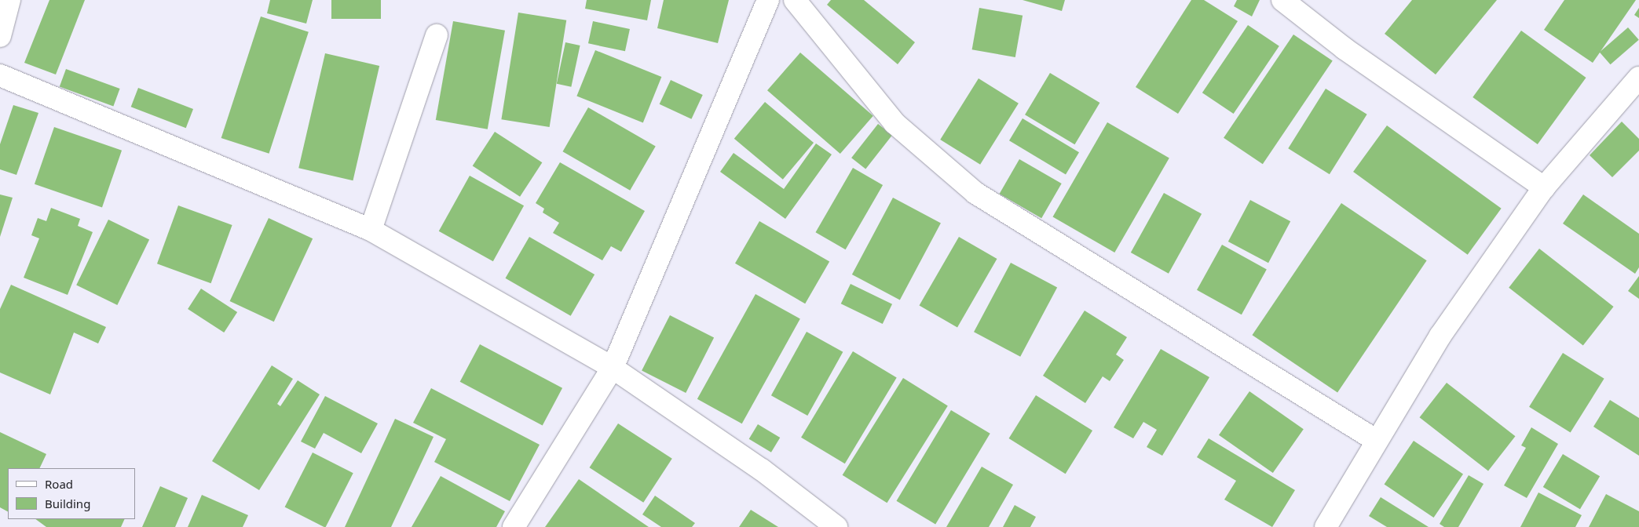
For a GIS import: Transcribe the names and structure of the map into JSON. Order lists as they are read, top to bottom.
{
  "legend": ["Road", "Building"]
}
